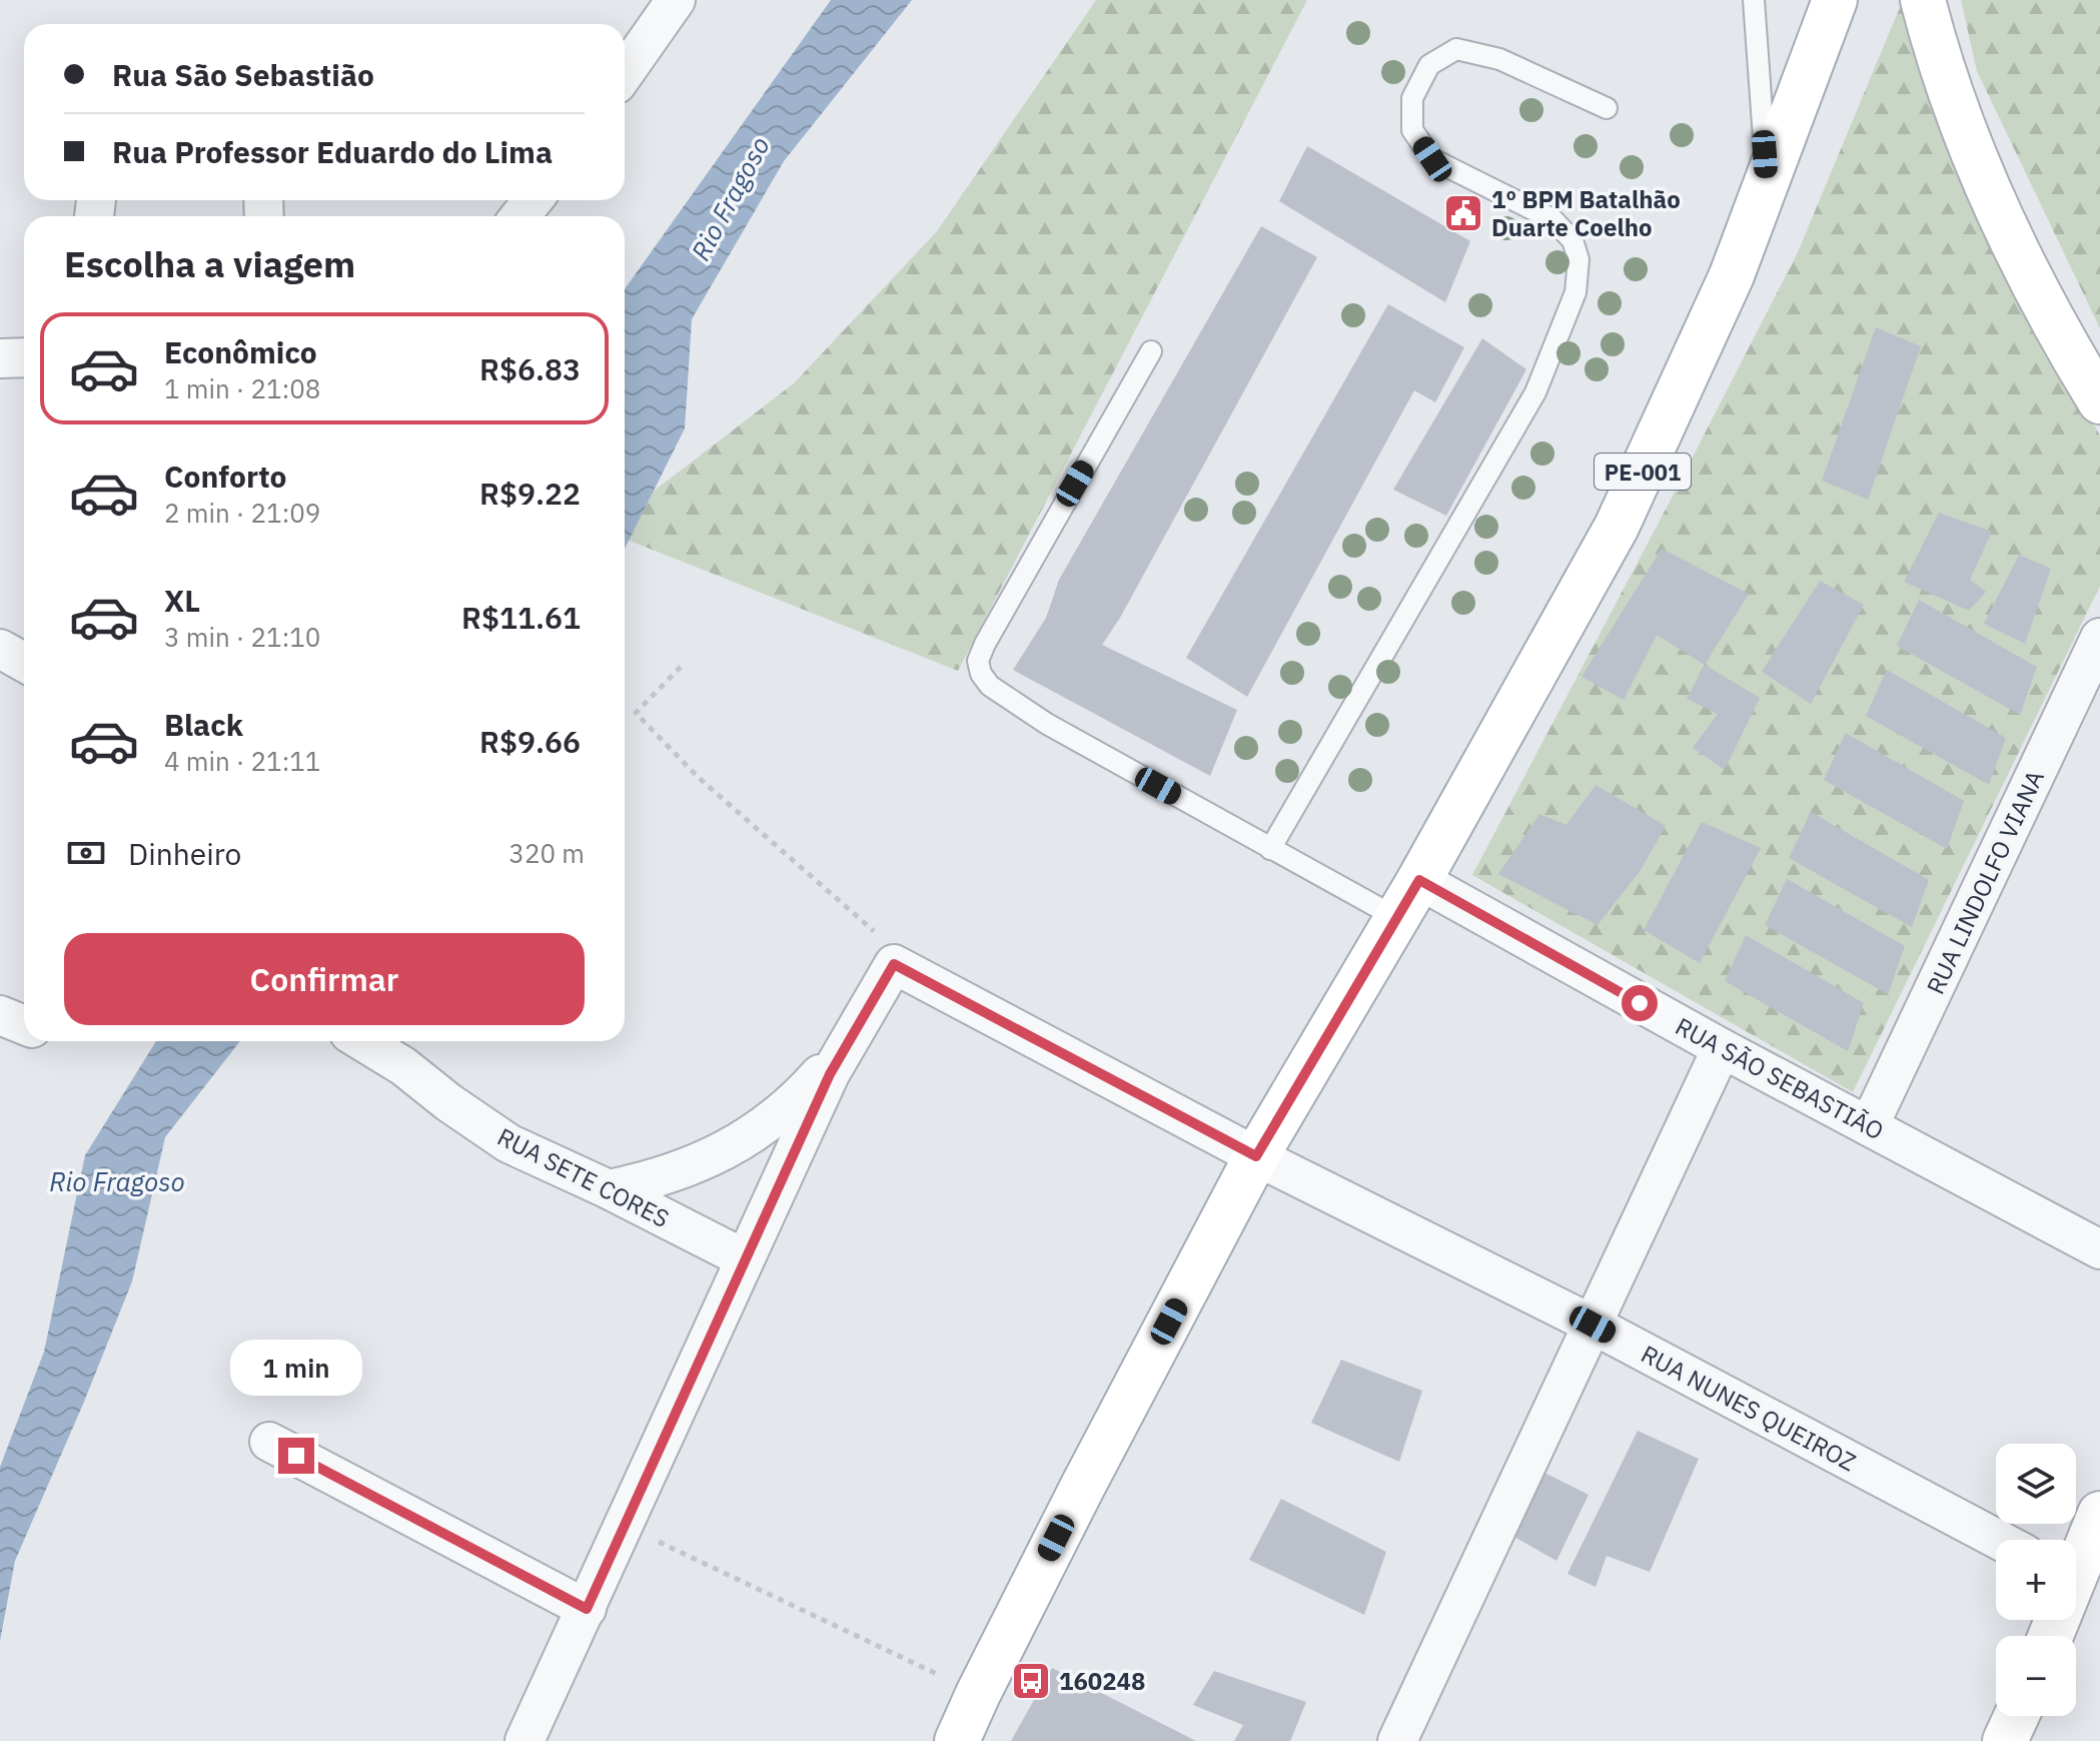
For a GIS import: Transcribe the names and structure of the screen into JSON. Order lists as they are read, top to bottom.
{
  "streets": {
    "main road": ["PE-001"],
    "street": [
      "RUA LINDOLFO VIANA",
      "RUA SÃO SEBASTIÃO",
      "RUA SETE CORES",
      "RUA NUNES QUEIROZ"
    ]
  },
  "crossings": [
    ["PE-001", "RUA SÃO SEBASTIÃO"],
    ["PE-001", "RUA NUNES QUEIROZ"],
    ["RUA LINDOLFO VIANA", "RUA SÃO SEBASTIÃO"]
  ],
  "water": ["Rio Fragoso"],
  "places": {
    "public building": ["1º BPM Batalhão Duarte Coelho"],
    "bus stop": ["160248"]
  },
  "page": {
    "banner": ["Rua São Sebastião", "Rua Professor Eduardo do Lima"],
    "heading": "Escolha a viagem",
    "list": [
      {
        "name": "Econômico",
        "note": "1 min · 21:08",
        "value": "R$6.83"
      },
      {
        "name": "Conforto",
        "note": "2 min · 21:09",
        "value": "R$9.22"
      },
      {
        "name": "XL",
        "note": "3 min · 21:10",
        "value": "R$11.61"
      },
      {
        "name": "Black",
        "note": "4 min · 21:11",
        "value": "R$9.66"
      }
    ],
    "pay": ["Dinheiro", "320 m"],
    "buttons": "Confirmar",
    "bubble": "1 min",
    "map_buttons": ["+", "−"]
  }
}
